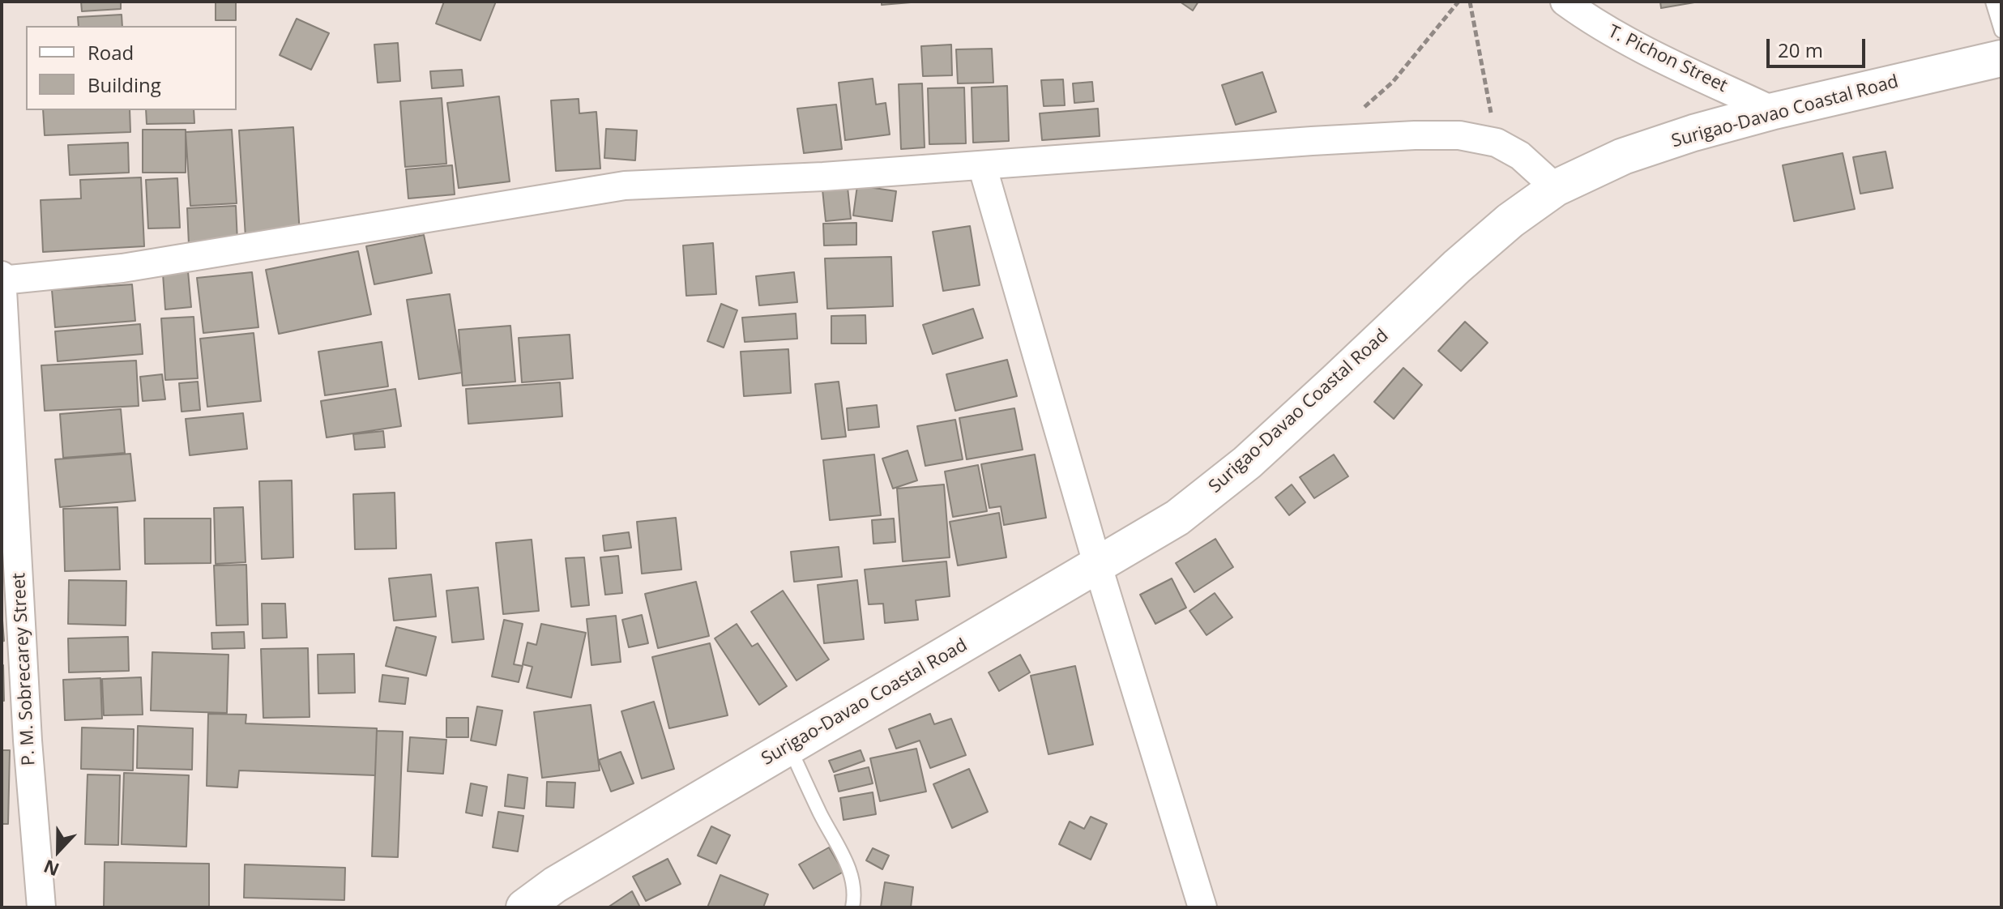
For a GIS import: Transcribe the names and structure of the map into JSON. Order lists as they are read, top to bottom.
{
  "streets": {
    "highway": ["Surigao-Davao Coastal Road"],
    "street": ["T. Pichon Street", "P. M. Sobrecarey Street"]
  },
  "crossings": [
    ["T. Pichon Street", "Surigao-Davao Coastal Road"]
  ],
  "legend": ["Road", "Building"],
  "scale_bar": "20 m",
  "north": "bottom"
}
